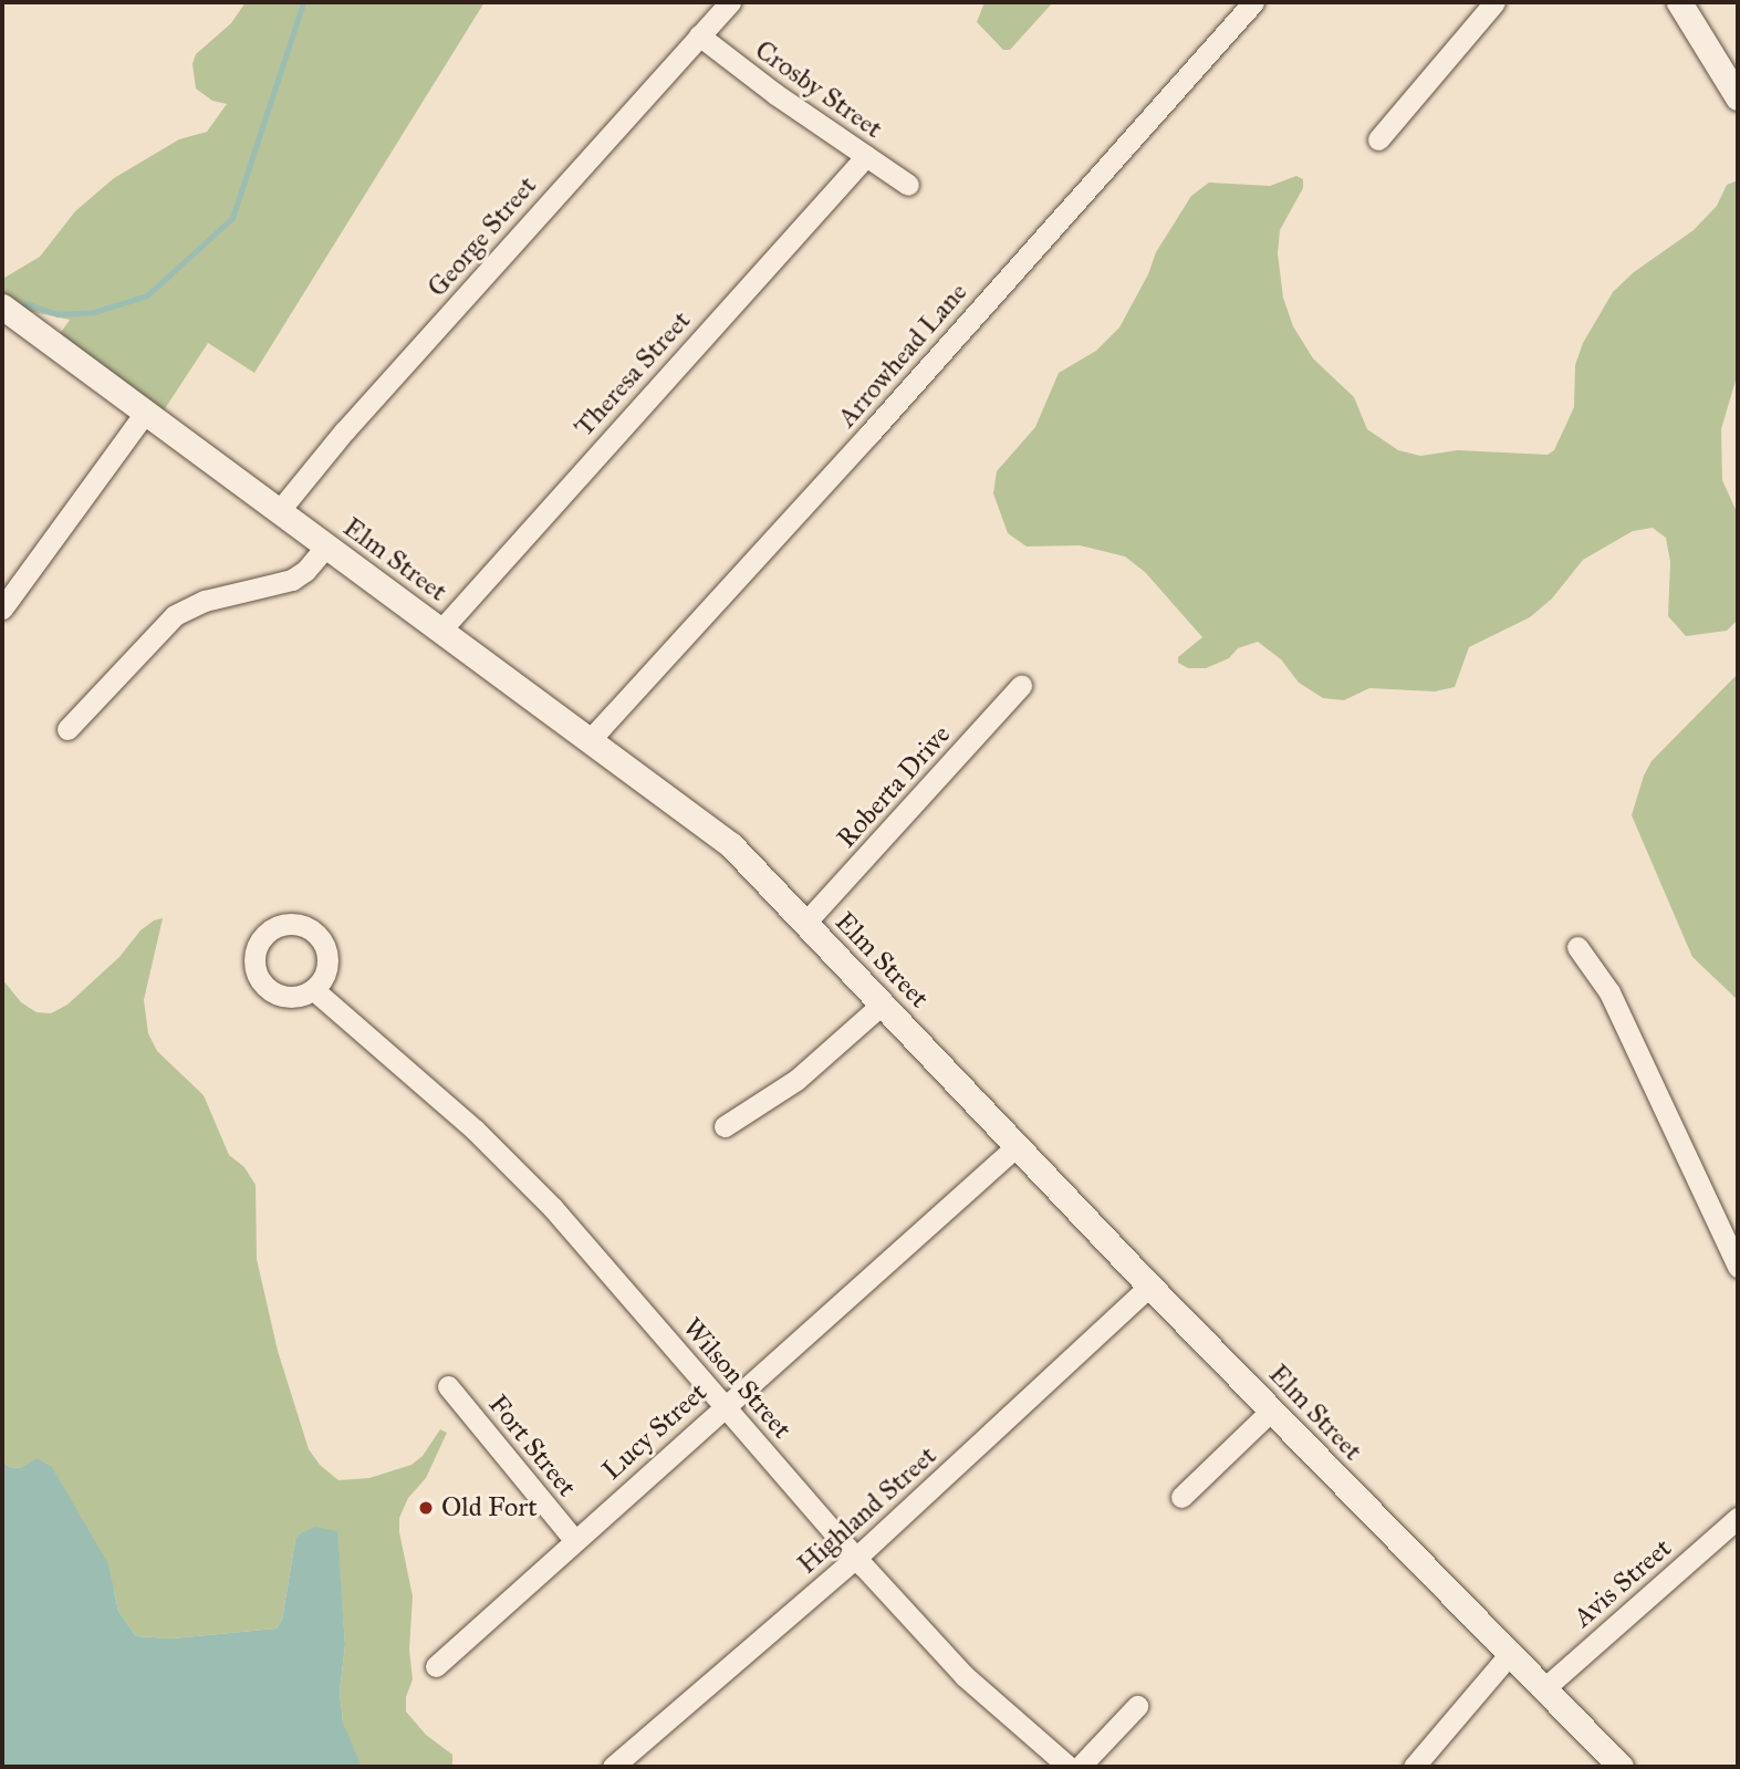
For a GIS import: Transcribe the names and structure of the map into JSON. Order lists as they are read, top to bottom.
{
  "streets": {
    "street": [
      "Crosby Street",
      "George Street",
      "Arrowhead Lane",
      "Theresa Street",
      "Elm Street",
      "Roberta Drive",
      "Wilson Street",
      "Lucy Street",
      "Fort Street",
      "Highland Street",
      "Avis Street"
    ]
  },
  "crossings": [
    ["Crosby Street", "George Street"],
    ["Crosby Street", "Theresa Street"],
    ["George Street", "Elm Street"],
    ["Arrowhead Lane", "Elm Street"],
    ["Theresa Street", "Elm Street"],
    ["Elm Street", "Roberta Drive"],
    ["Elm Street", "Lucy Street"],
    ["Elm Street", "Highland Street"],
    ["Elm Street", "Avis Street"],
    ["Wilson Street", "Lucy Street"],
    ["Wilson Street", "Highland Street"],
    ["Lucy Street", "Fort Street"]
  ],
  "places": ["Old Fort"]
}
